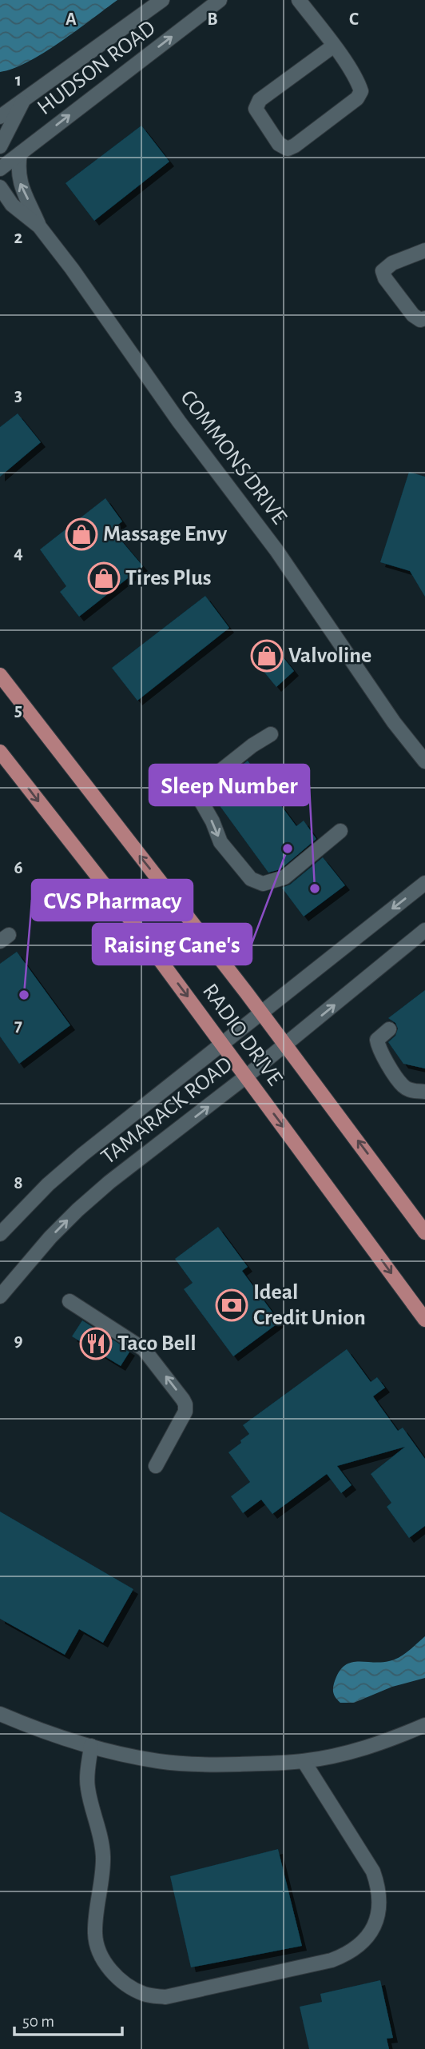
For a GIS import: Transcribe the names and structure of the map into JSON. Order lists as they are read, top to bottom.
{
  "streets": {
    "main road": ["RADIO DRIVE"],
    "street": ["HUDSON ROAD", "COMMONS DRIVE", "TAMARACK ROAD"]
  },
  "crossings": [
    ["RADIO DRIVE", "TAMARACK ROAD"]
  ],
  "places": {
    "shop": ["Massage Envy", "Tires Plus", "Valvoline"],
    "other": ["Raising Cane's", "Sleep Number", "CVS Pharmacy"],
    "bank": ["Ideal Credit Union"],
    "restaurant": ["Taco Bell"]
  },
  "scale_bar": "50 m",
  "grid": {
    "columns": ["A", "B", "C"],
    "rows": [
      "1",
      "2",
      "3",
      "4",
      "5",
      "6",
      "7",
      "8",
      "9"
    ]
  }
}
